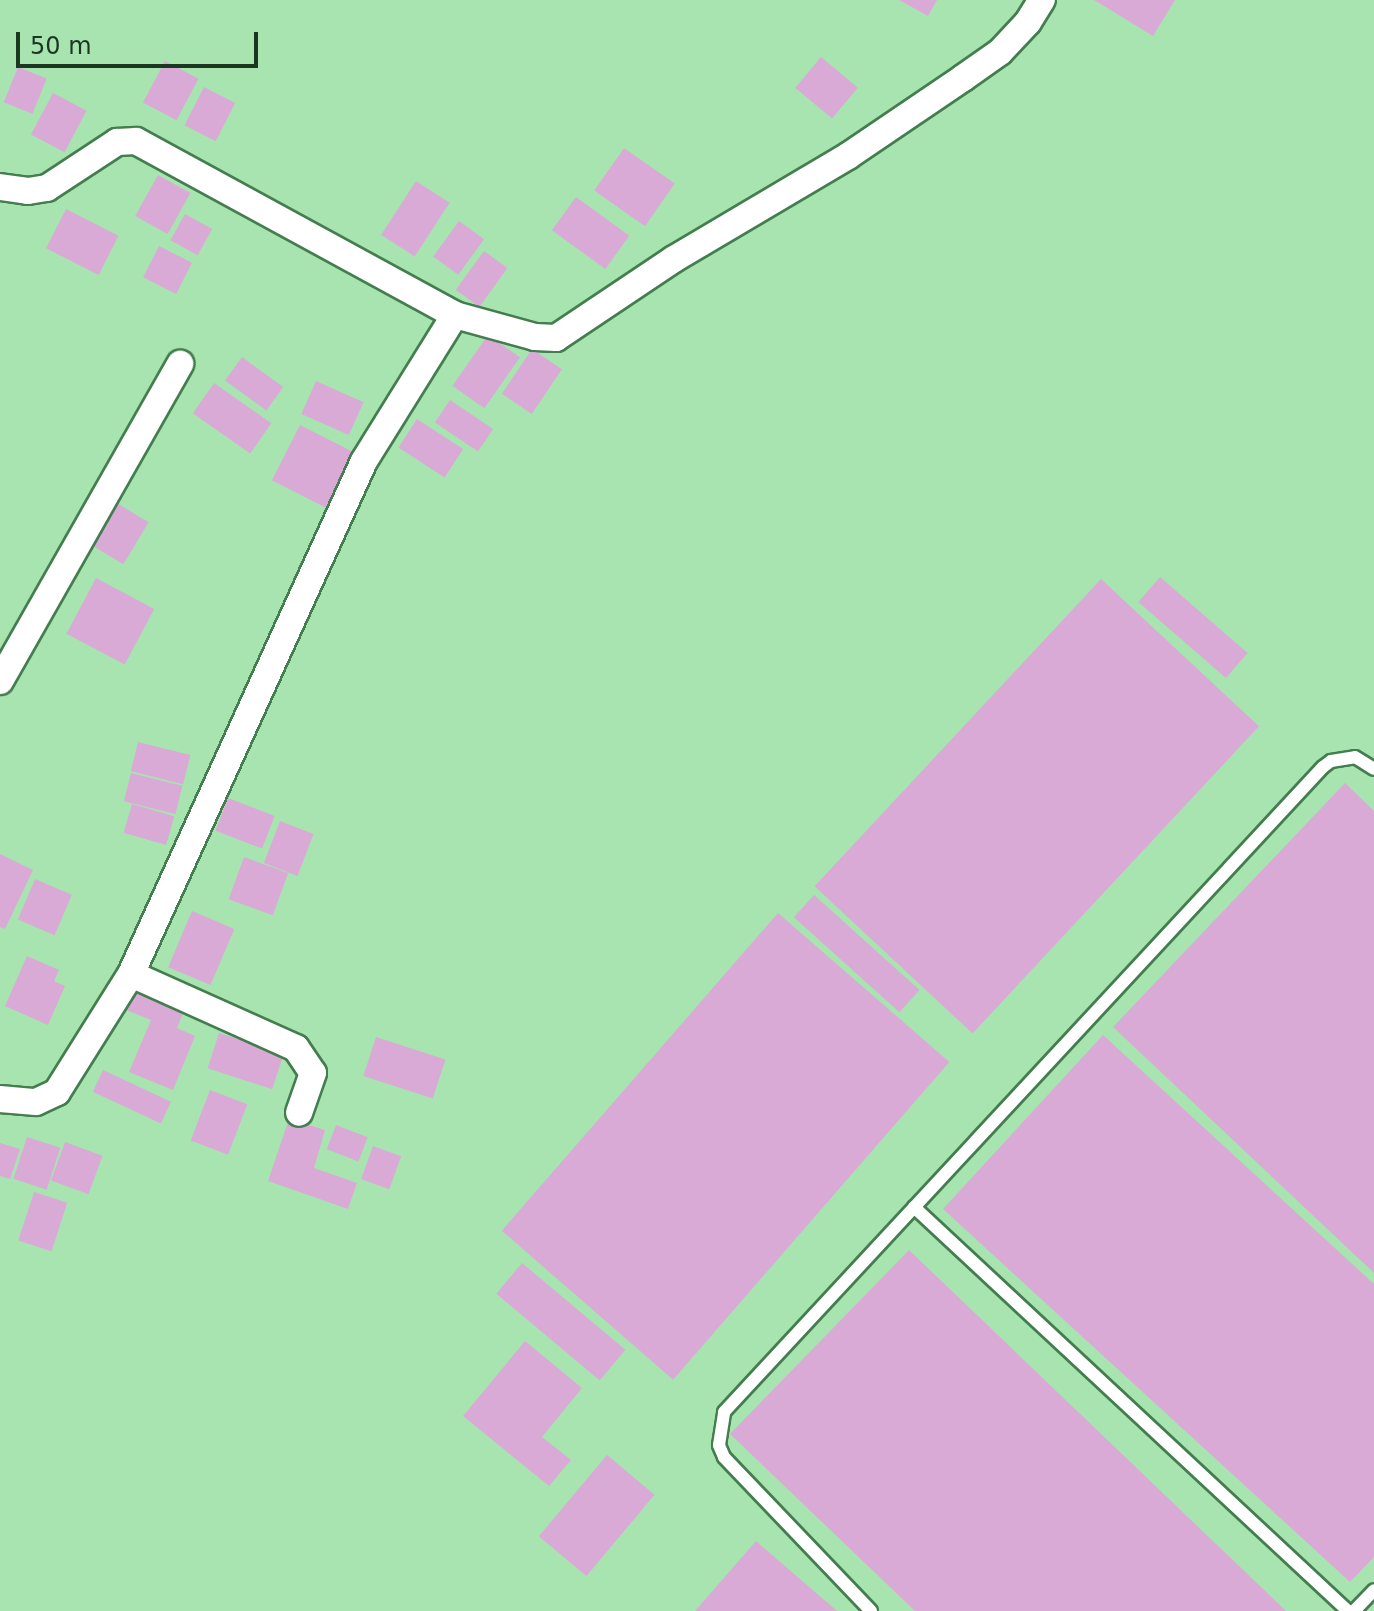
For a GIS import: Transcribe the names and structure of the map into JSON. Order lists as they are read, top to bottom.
{
  "scale_bar": "50 m"
}
